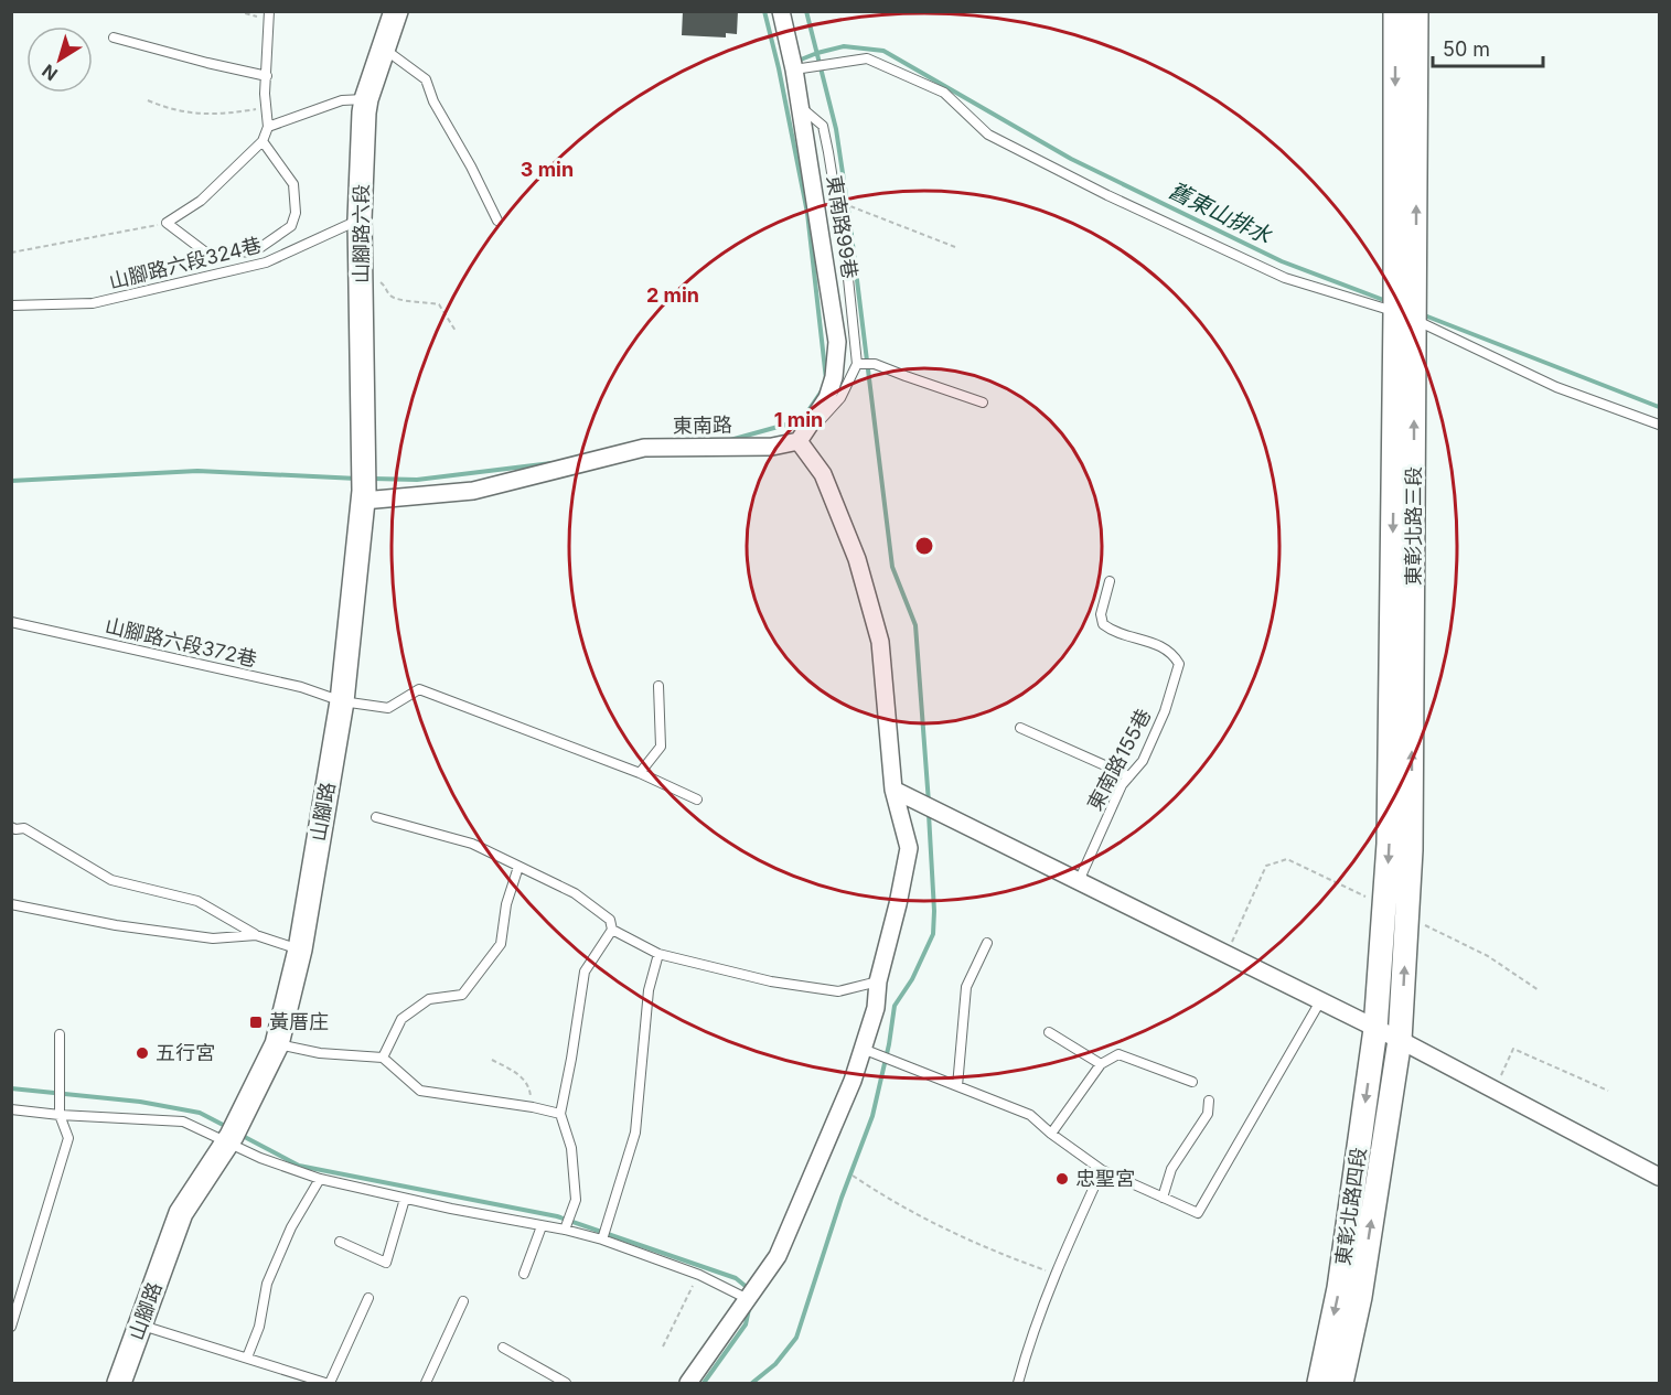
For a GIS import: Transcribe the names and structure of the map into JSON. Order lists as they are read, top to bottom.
{
  "streets": {
    "street": [
      "東南路99巷",
      "山腳路六段",
      "東南路",
      "東彰北路三段",
      "山腳路",
      "東彰北路四段"
    ],
    "lane": ["山腳路六段324巷", "山腳路六段372巷", "東南路155巷"]
  },
  "crossings": [
    ["東南路99巷", "東南路"],
    ["山腳路六段", "山腳路六段324巷"],
    ["山腳路六段", "東南路"],
    ["山腳路六段", "山腳路"],
    ["東南路", "山腳路"],
    ["東彰北路三段", "東彰北路四段"],
    ["山腳路六段372巷", "山腳路"]
  ],
  "water": ["舊東山排水"],
  "places": {
    "transit": ["黃厝庄"],
    "other": ["五行宮", "忠聖宮"]
  },
  "scale_bar": "50 m",
  "north": "bottom left",
  "rings": ["3 min", "2 min", "1 min"]
}
